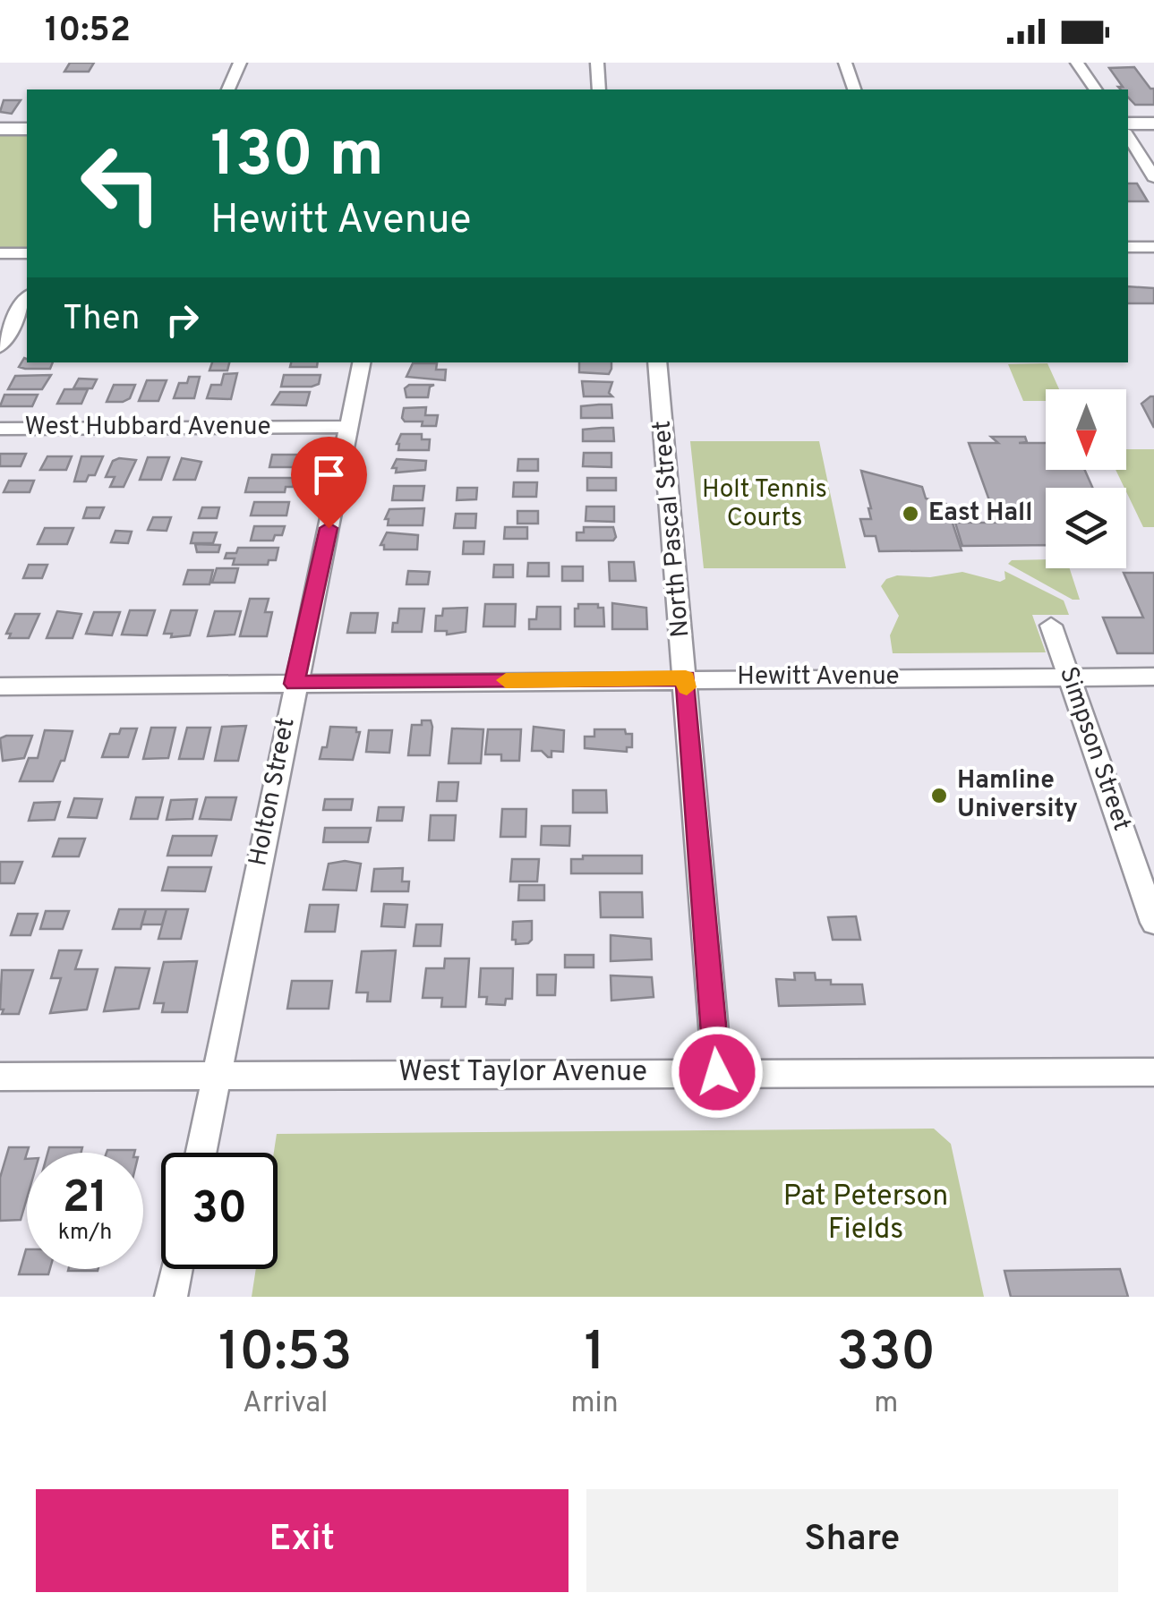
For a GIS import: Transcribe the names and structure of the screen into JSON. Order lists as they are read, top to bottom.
{
  "streets": {
    "street": [
      "West Hubbard Avenue",
      "North Pascal Street",
      "Hewitt Avenue",
      "Simpson Street",
      "Holton Street",
      "West Taylor Avenue"
    ]
  },
  "crossings": [
    ["West Hubbard Avenue", "Holton Street"],
    ["North Pascal Street", "Hewitt Avenue"],
    ["North Pascal Street", "West Taylor Avenue"],
    ["Hewitt Avenue", "Simpson Street"],
    ["Hewitt Avenue", "Holton Street"],
    ["Holton Street", "West Taylor Avenue"]
  ],
  "parks": ["Holt Tennis Courts", "Pat Peterson Fields"],
  "places": ["East Hall", "Hamline University"],
  "north": "bottom",
  "page": {
    "status": "10:52",
    "turn": ["130 m", "Hewitt Avenue"],
    "then": "Then",
    "speed": "21 km/h",
    "limit": "30",
    "eta": [
      "10:53",
      "Arrival",
      "1",
      "min",
      "330",
      "m"
    ],
    "buttons": ["Exit", "Share"]
  }
}
